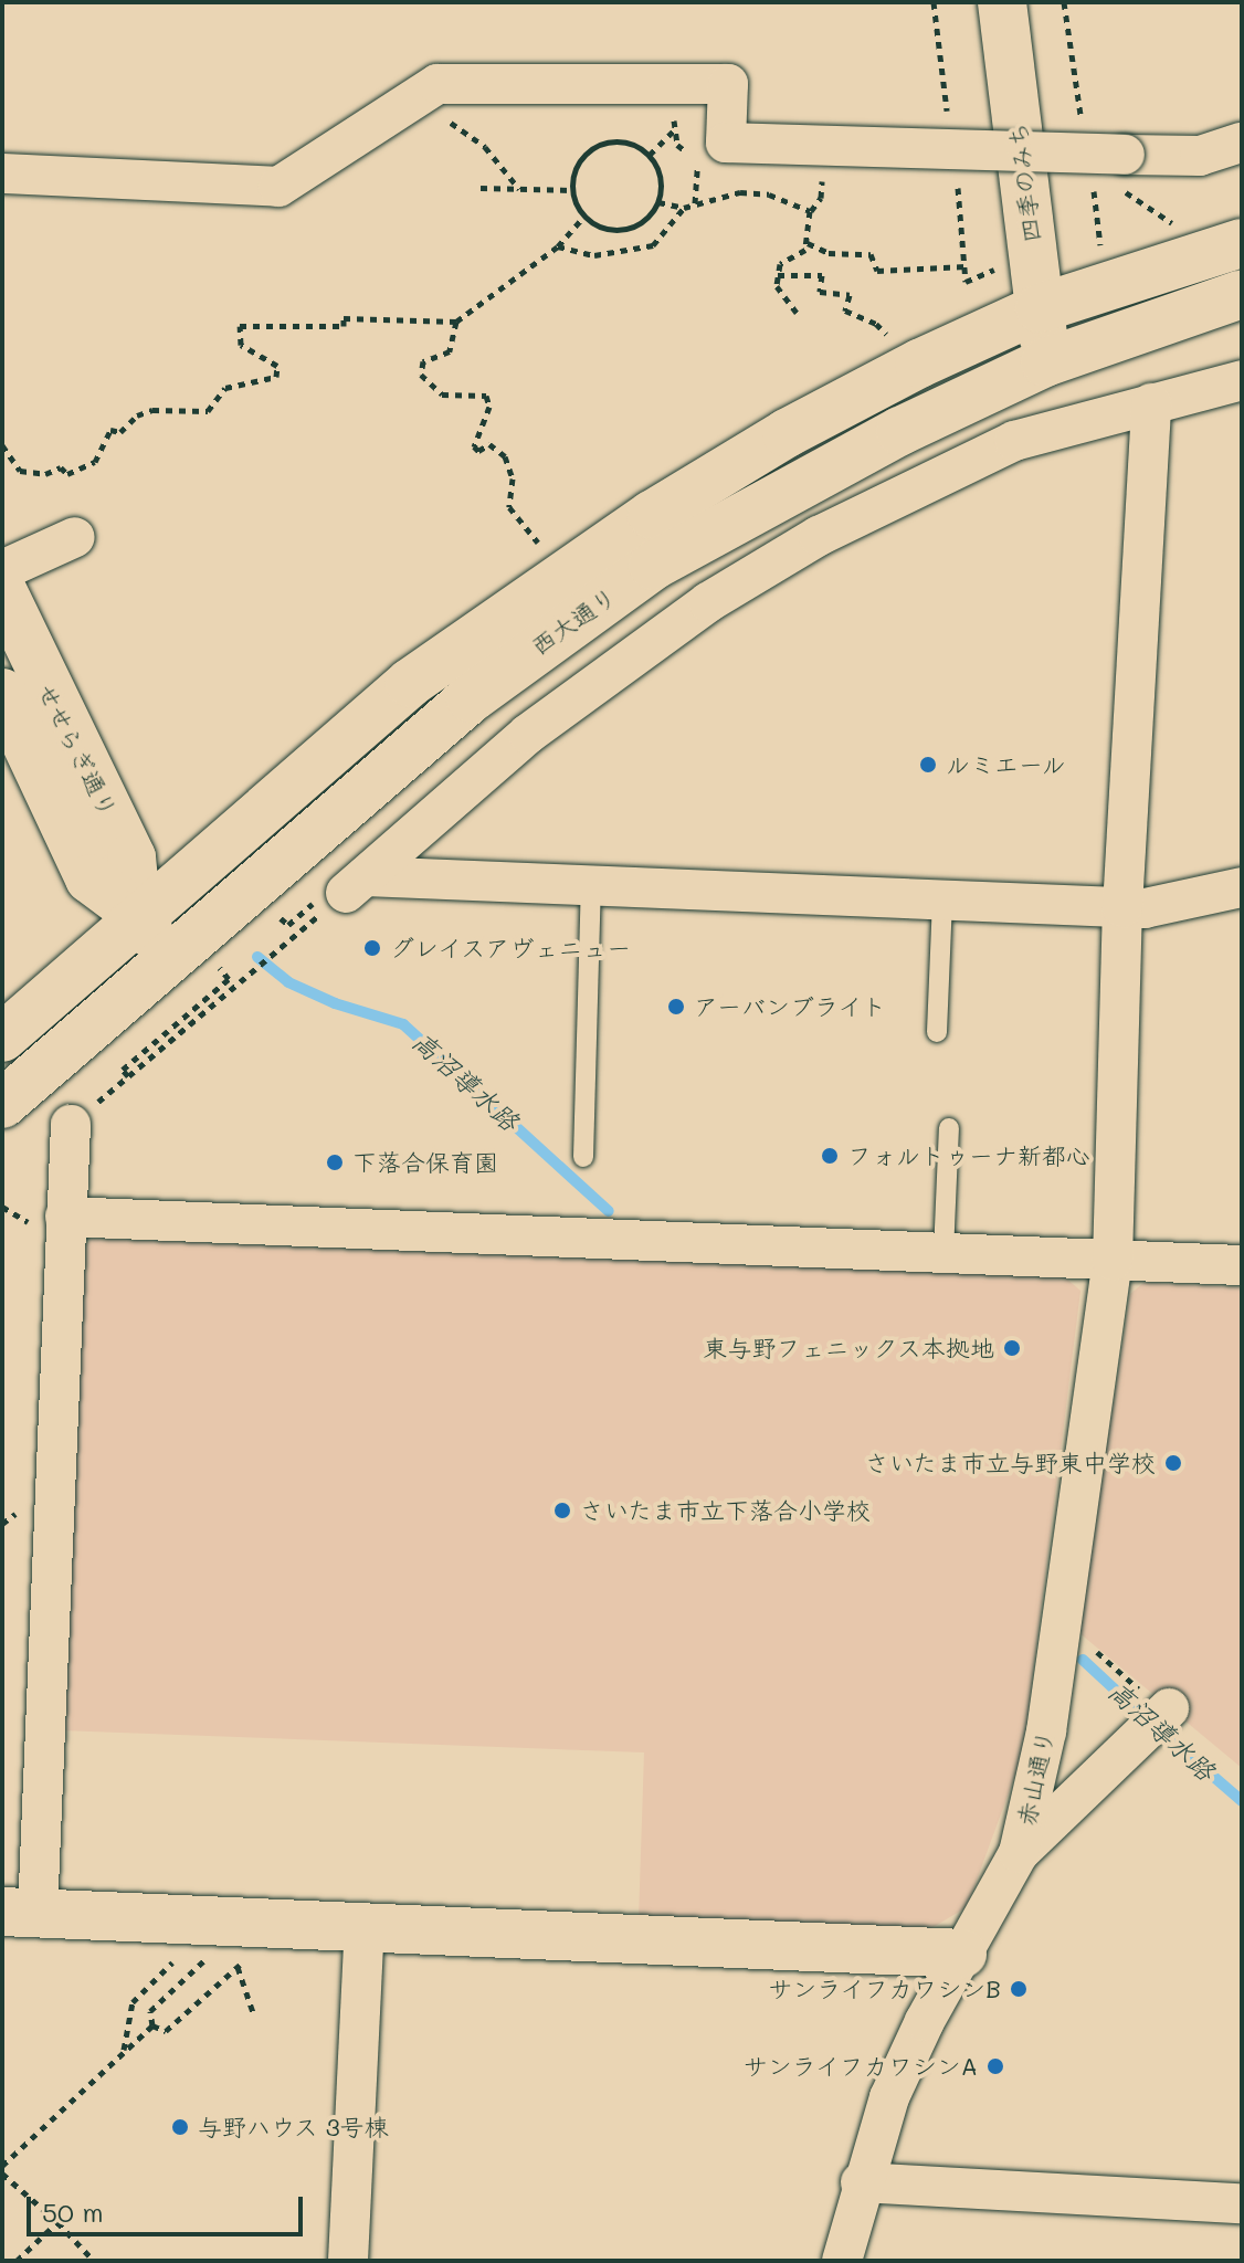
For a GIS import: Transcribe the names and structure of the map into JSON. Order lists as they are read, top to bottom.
{
  "streets": {
    "street": [
      "四季のみち",
      "西大通り",
      "せせらぎ通り",
      "赤山通り"
    ]
  },
  "crossings": [
    ["四季のみち", "西大通り"],
    ["西大通り", "せせらぎ通り"]
  ],
  "water": ["高沼導水路"],
  "places": [
    "ルミエール",
    "グレイスアヴェニュー",
    "アーバンブライト",
    "フォルトゥーナ新都心",
    "下落合保育園",
    "東与野フェニックス本拠地",
    "さいたま市立与野東中学校",
    "さいたま市立下落合小学校",
    "サンライフカワシンB",
    "サンライフカワシンA",
    "与野ハウス 3号棟"
  ],
  "scale_bar": "50 m"
}
